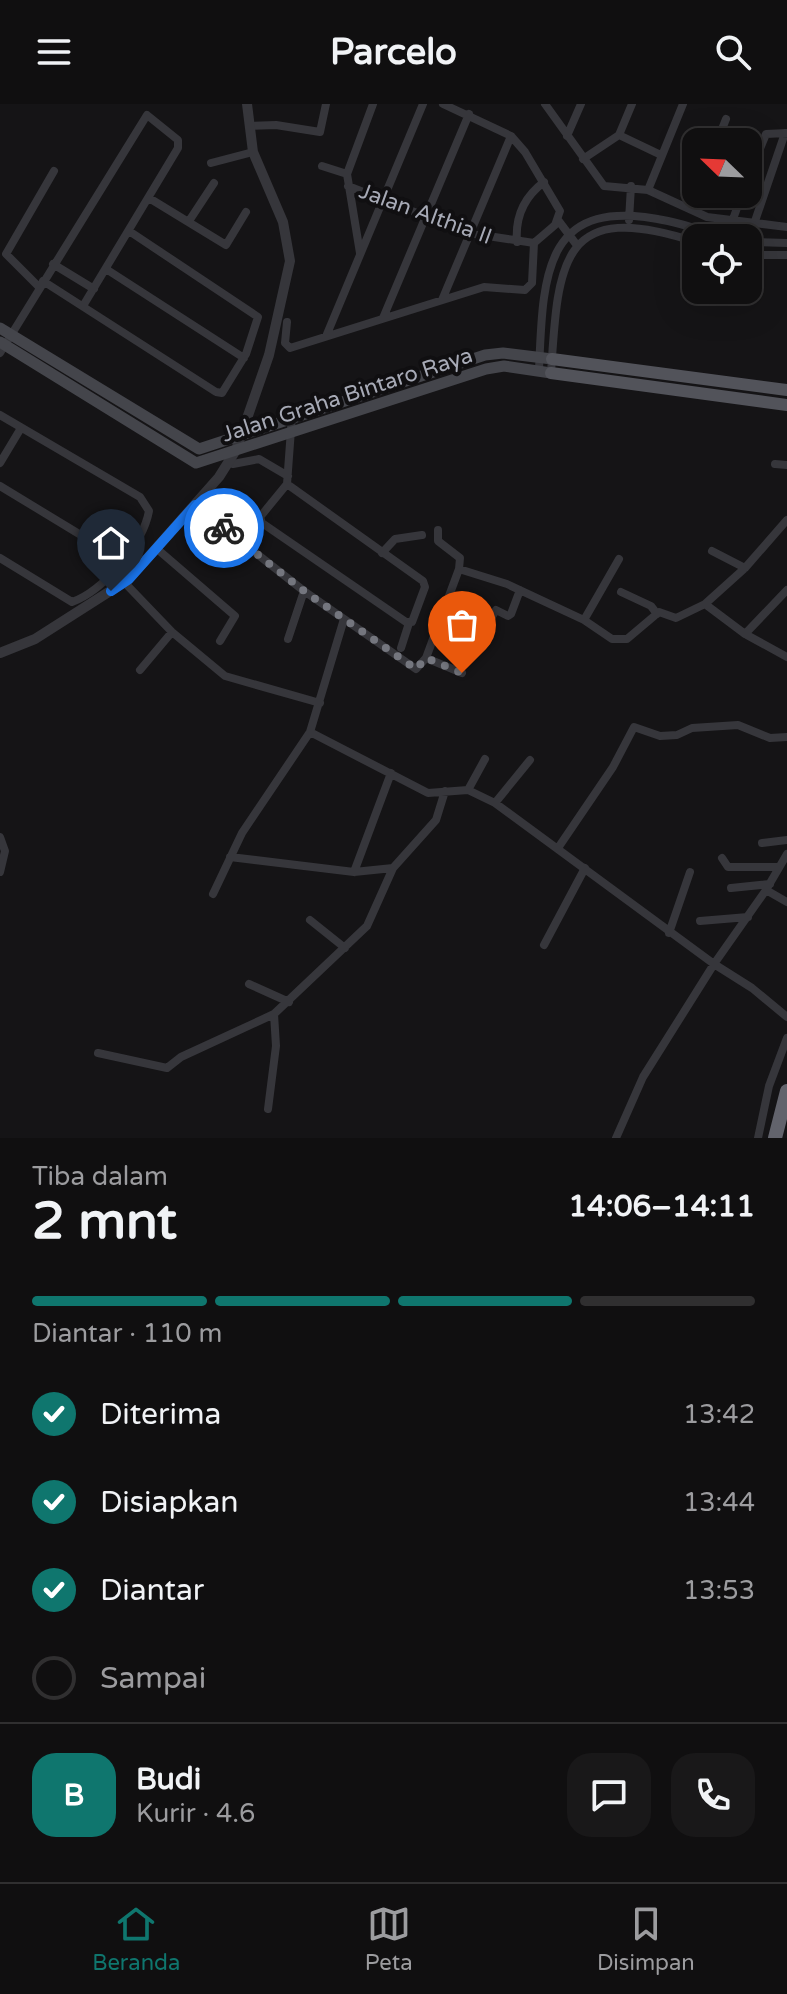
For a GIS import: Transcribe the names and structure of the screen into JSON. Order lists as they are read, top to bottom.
{
  "streets": {
    "main road": ["Jalan Graha Bintaro Raya"],
    "street": ["Jalan Althia II"]
  },
  "north": "top left",
  "page": {
    "header": "Parcelo",
    "heading": ["2 mnt", "Tiba dalam", "14:06–14:11"],
    "panel": ["Budi", "Kurir · 4.6"],
    "bar": "Diantar · 110 m",
    "list": [
      ["Diterima", "13:42"],
      ["Disiapkan", "13:44"],
      ["Diantar", "13:53"],
      "Sampai"
    ],
    "round": "B",
    "tabs": ["Beranda", "Peta", "Disimpan"]
  }
}
